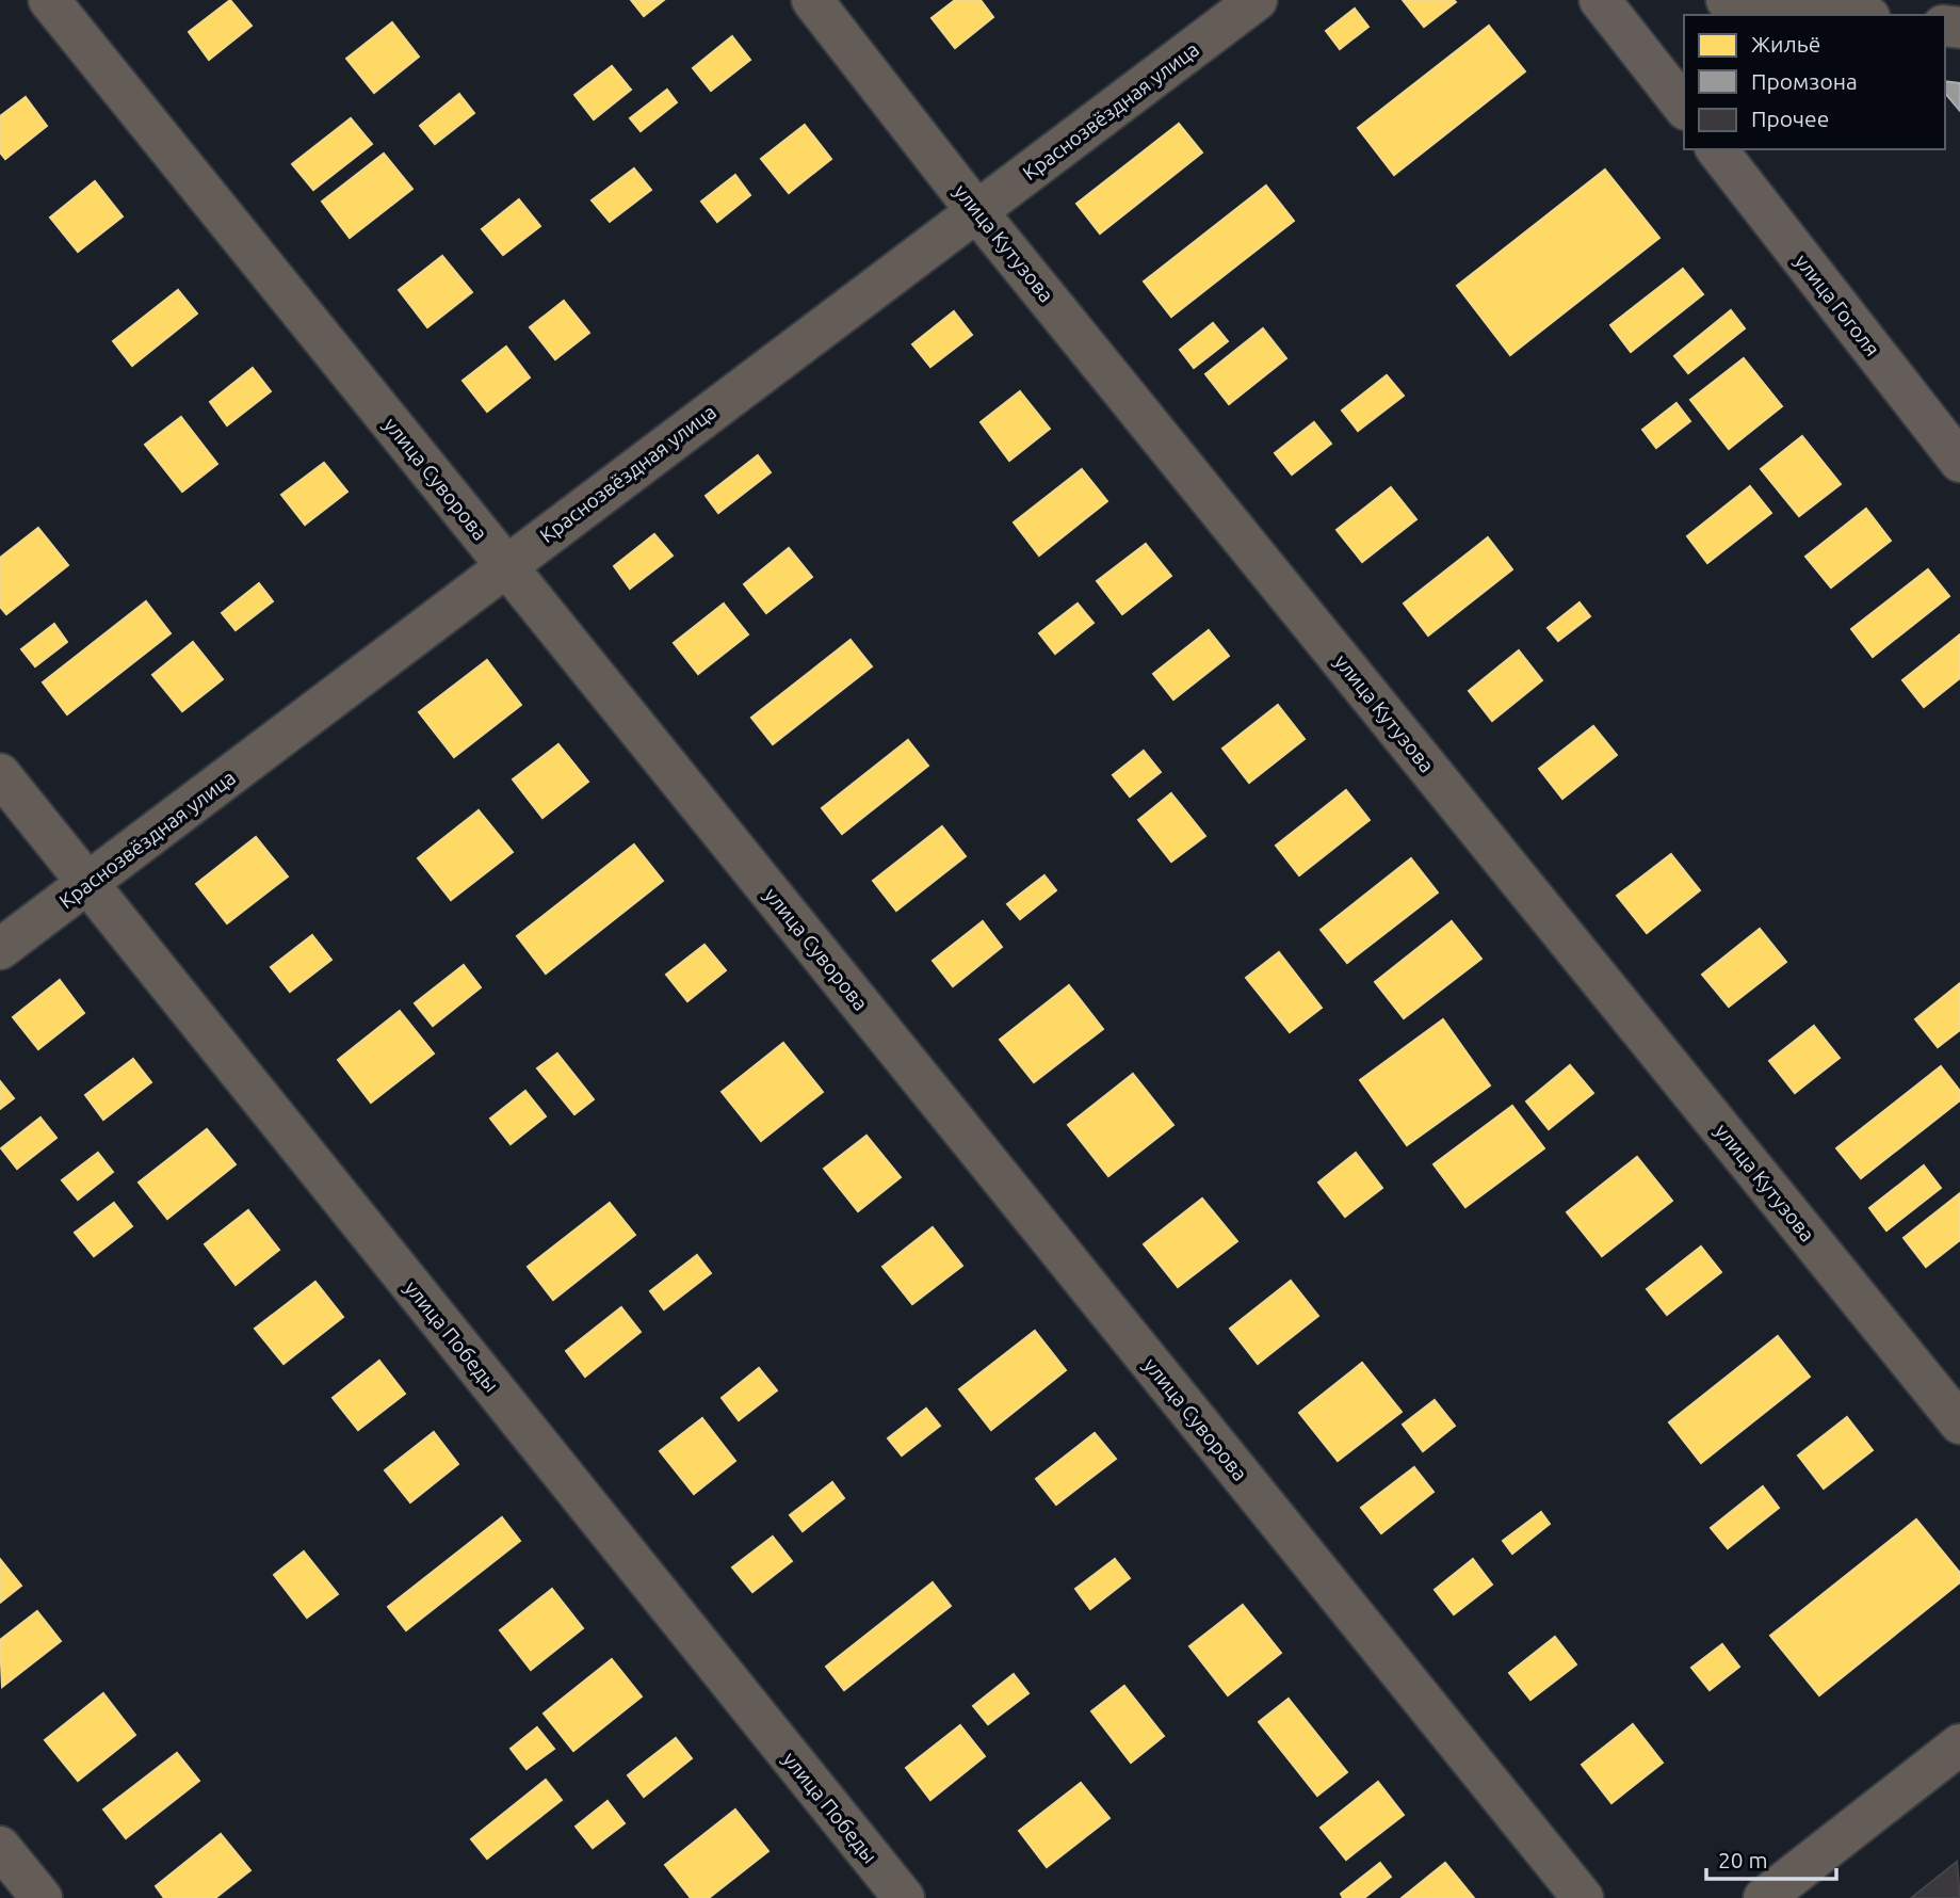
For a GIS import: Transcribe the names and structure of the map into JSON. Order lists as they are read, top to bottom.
{
  "streets": {
    "main road": ["улица Гоголя"],
    "street": [
      "Краснозвёздная улица",
      "улица Кутузова",
      "улица Суворова",
      "улица Победы"
    ]
  },
  "crossings": [
    ["Краснозвёздная улица", "улица Кутузова"],
    ["Краснозвёздная улица", "улица Суворова"],
    ["Краснозвёздная улица", "улица Победы"]
  ],
  "legend": ["Жильё", "Промзона", "Прочее"],
  "scale_bar": "20 m"
}
